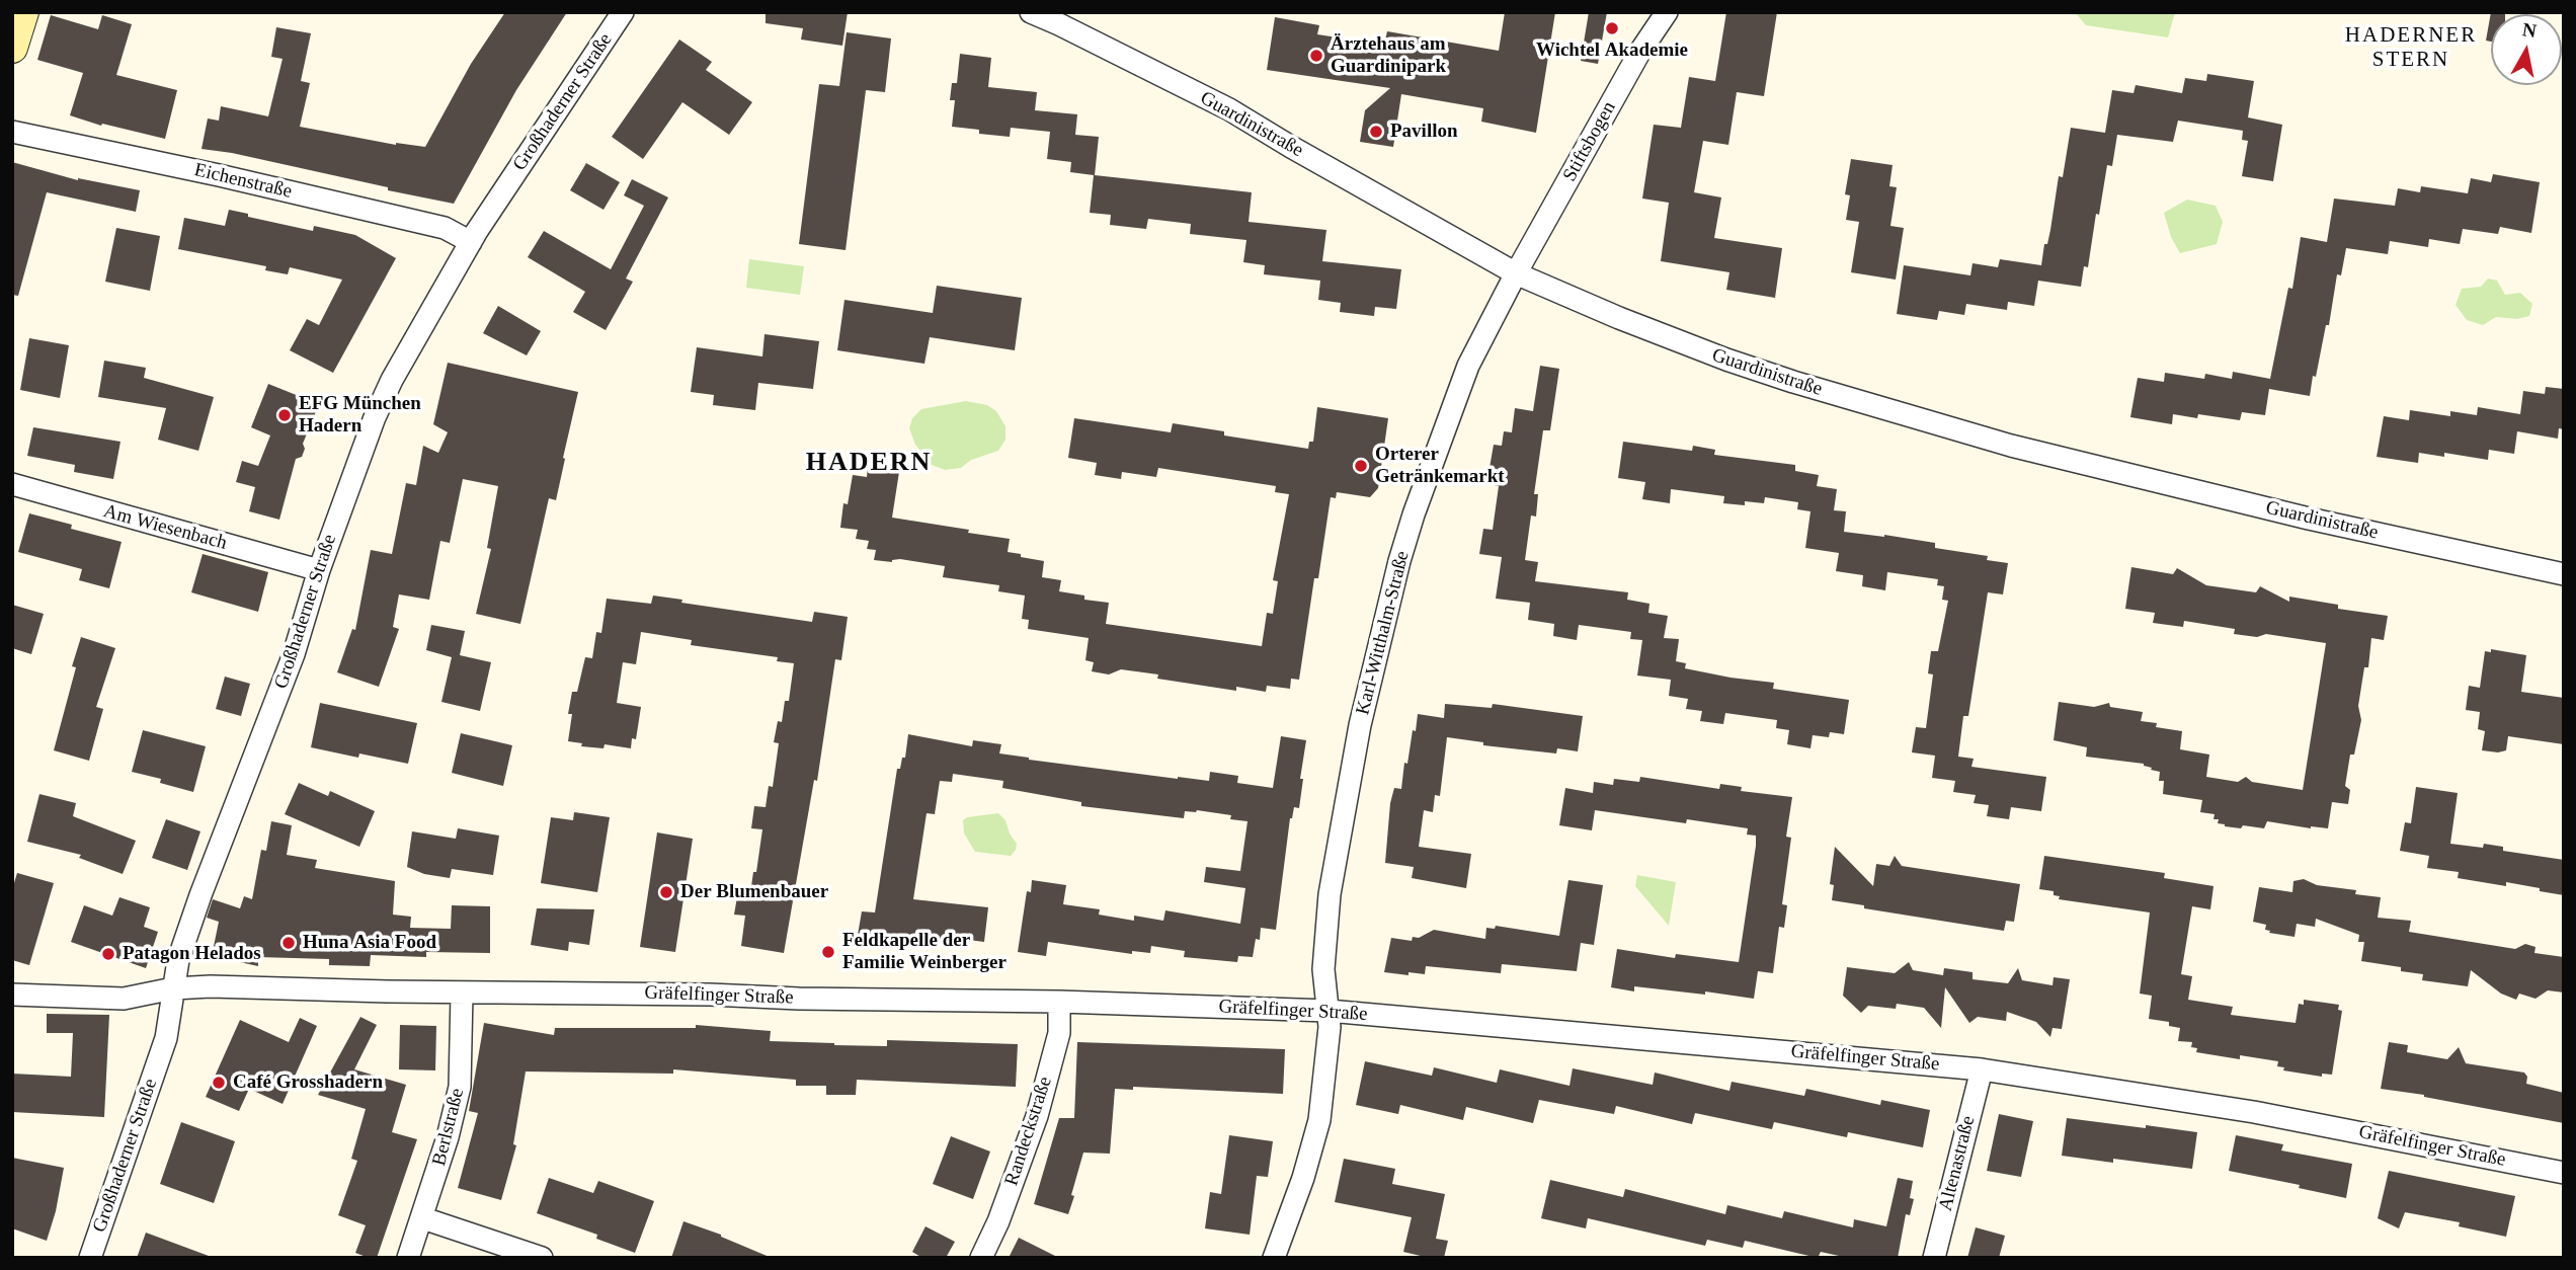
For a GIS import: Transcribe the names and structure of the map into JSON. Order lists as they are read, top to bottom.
{
  "streets": {
    "street": [
      "Großhaderner Straße",
      "Guardinistraße",
      "Stiftsbogen",
      "Eichenstraße",
      "Am Wiesenbach",
      "Karl-Witthalm-Straße",
      "Gräfelfinger Straße",
      "Berlstraße",
      "Randeckstraße",
      "Altenastraße"
    ]
  },
  "crossings": [
    ["Großhaderner Straße", "Eichenstraße"],
    ["Großhaderner Straße", "Am Wiesenbach"],
    ["Großhaderner Straße", "Gräfelfinger Straße"],
    ["Guardinistraße", "Stiftsbogen"],
    ["Guardinistraße", "Karl-Witthalm-Straße"],
    ["Stiftsbogen", "Karl-Witthalm-Straße"],
    ["Karl-Witthalm-Straße", "Gräfelfinger Straße"],
    ["Gräfelfinger Straße", "Berlstraße"],
    ["Gräfelfinger Straße", "Randeckstraße"],
    ["Gräfelfinger Straße", "Altenastraße"]
  ],
  "districts": ["HADERNER STERN", "HADERN"],
  "places": [
    "Wichtel Akademie",
    "Ärztehaus am Guardinipark",
    "Pavillon",
    "EFG München Hadern",
    "Orterer Getränkemarkt",
    "Der Blumenbauer",
    "Huna Asia Food",
    "Feldkapelle der Familie Weinberger",
    "Patagon Helados",
    "Café Grosshadern"
  ],
  "north": "top"
}
